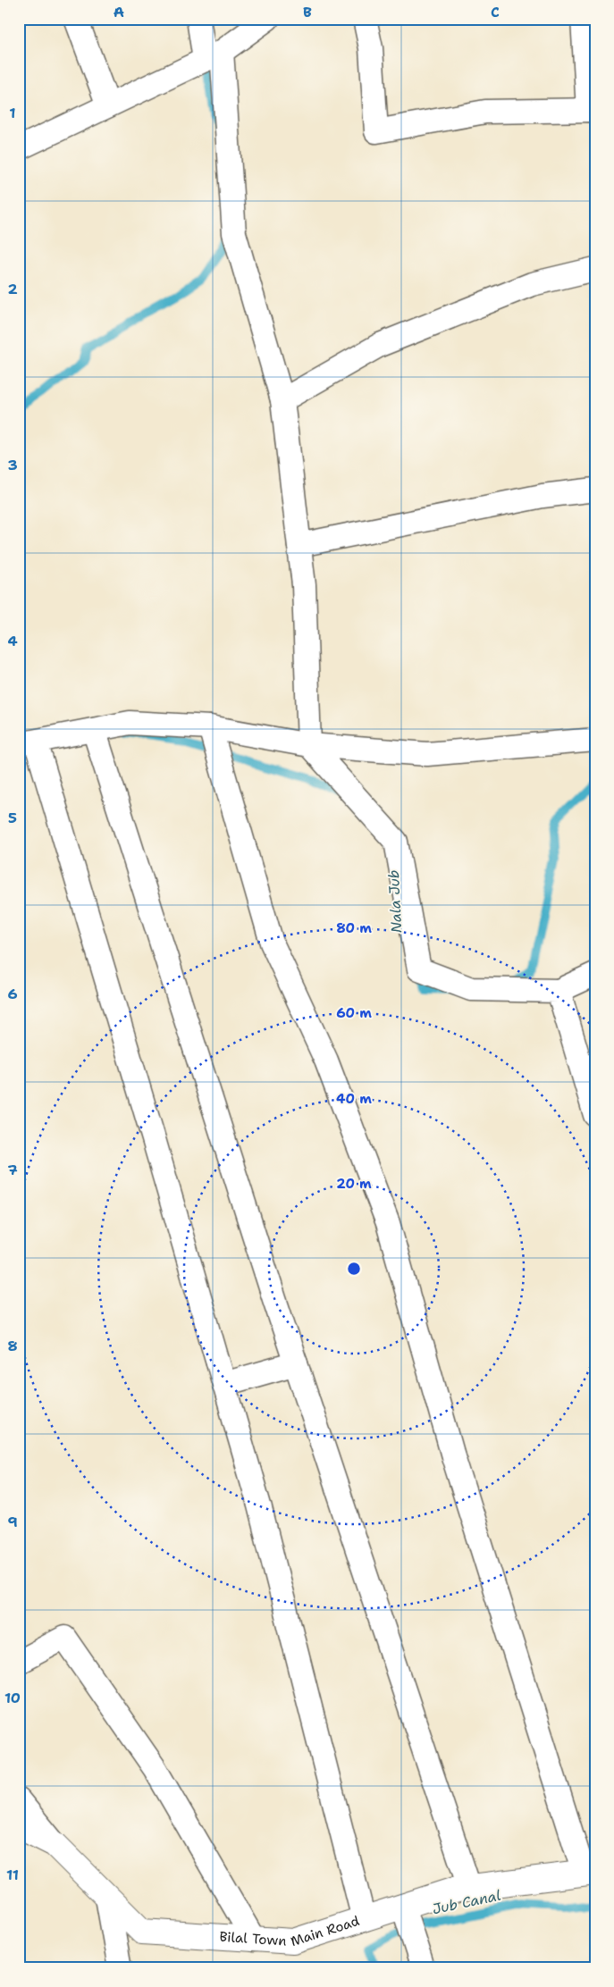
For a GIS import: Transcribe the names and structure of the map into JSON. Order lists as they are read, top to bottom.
{
  "streets": {
    "street": ["Bilal Town Main Road"]
  },
  "water": ["Nala Jub", "Jub Canal"],
  "grid": {
    "columns": ["A", "B", "C"],
    "rows": [
      "1",
      "2",
      "3",
      "4",
      "5",
      "6",
      "7",
      "8",
      "9",
      "10",
      "11"
    ]
  },
  "rings": [
    "80 m",
    "60 m",
    "40 m",
    "20 m"
  ]
}
